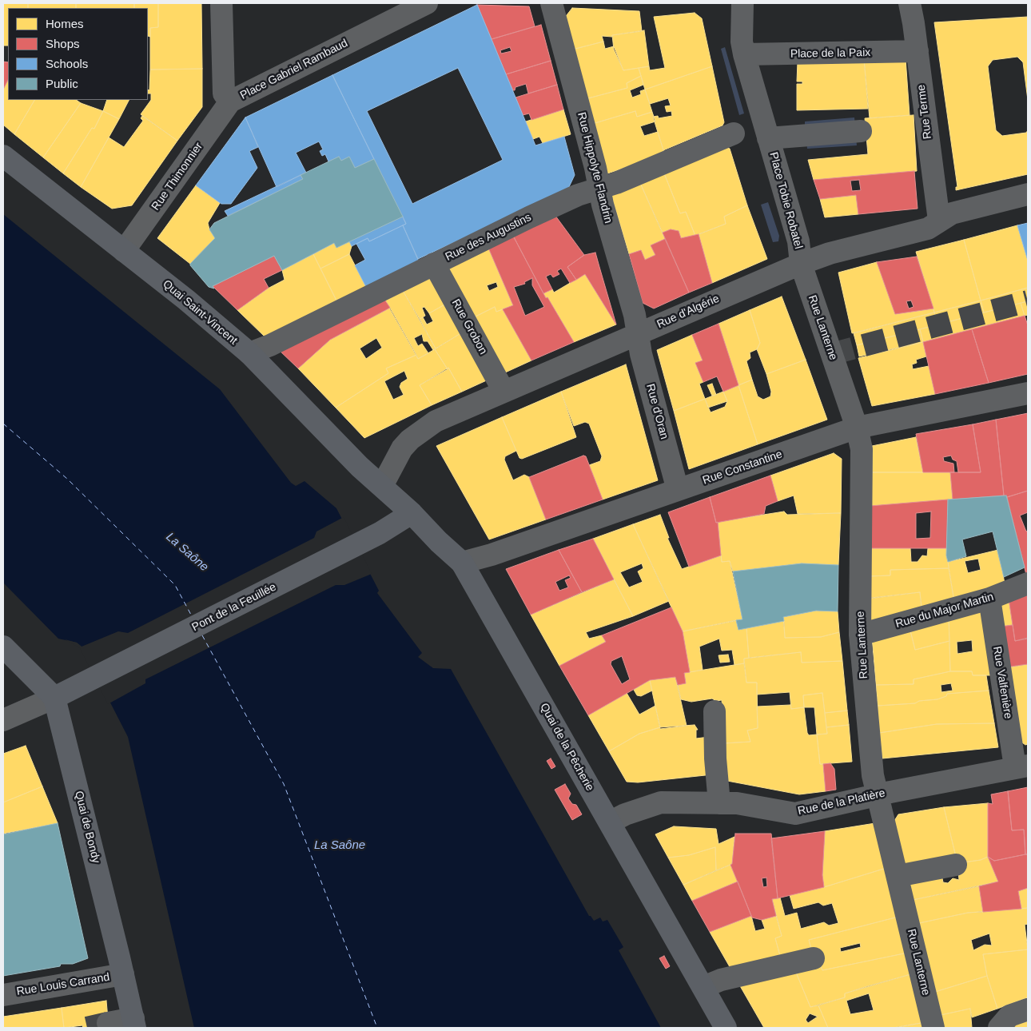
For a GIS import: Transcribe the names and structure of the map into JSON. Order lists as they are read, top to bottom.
{
  "streets": {
    "main road": [
      "Quai Saint-Vincent",
      "Pont de la Feuillée",
      "Quai de la Pêcherie",
      "Quai de Bondy"
    ],
    "street": [
      "Place de la Paix",
      "Place Gabriel Rambaud",
      "Rue Terme",
      "Rue Hippolyte Flandrin",
      "Rue Thimonnier",
      "Place Tobie Robatel",
      "Rue des Augustins",
      "Rue d'Algérie",
      "Rue Grobon",
      "Rue Lanterne",
      "Rue d'Oran",
      "Rue Constantine",
      "Rue du Major Martin",
      "Rue Valfenière",
      "Rue de la Platière",
      "Rue Louis Carrand"
    ]
  },
  "crossings": [
    ["Place de la Paix", "Rue Terme"],
    ["Place de la Paix", "Place Tobie Robatel"],
    ["Place Gabriel Rambaud", "Rue Thimonnier"],
    ["Rue Terme", "Rue d'Algérie"],
    ["Rue Hippolyte Flandrin", "Rue des Augustins"],
    ["Rue Hippolyte Flandrin", "Rue d'Algérie"],
    ["Rue Hippolyte Flandrin", "Rue d'Oran"],
    ["Rue Thimonnier", "Quai Saint-Vincent"],
    ["Place Tobie Robatel", "Rue d'Algérie"],
    ["Place Tobie Robatel", "Rue Lanterne"],
    ["Rue des Augustins", "Quai Saint-Vincent"],
    ["Rue des Augustins", "Rue Grobon"],
    ["Rue d'Algérie", "Quai Saint-Vincent"],
    ["Rue d'Algérie", "Rue Grobon"],
    ["Rue d'Algérie", "Rue Lanterne"],
    ["Rue d'Algérie", "Rue d'Oran"],
    ["Rue d'Algérie", "Quai de la Pêcherie"],
    ["Quai Saint-Vincent", "Quai de la Pêcherie"],
    ["Rue Lanterne", "Rue Constantine"],
    ["Rue Lanterne", "Rue du Major Martin"],
    ["Rue Lanterne", "Rue de la Platière"],
    ["Rue d'Oran", "Rue Constantine"],
    ["Rue Constantine", "Quai de la Pêcherie"],
    ["Pont de la Feuillée", "Quai de la Pêcherie"],
    ["Pont de la Feuillée", "Quai de Bondy"],
    ["Rue du Major Martin", "Rue Valfenière"],
    ["Rue Valfenière", "Rue de la Platière"],
    ["Quai de la Pêcherie", "Rue de la Platière"],
    ["Quai de Bondy", "Rue Louis Carrand"]
  ],
  "water": ["La Saône"],
  "legend": [
    "Homes",
    "Shops",
    "Schools",
    "Public"
  ]
}
